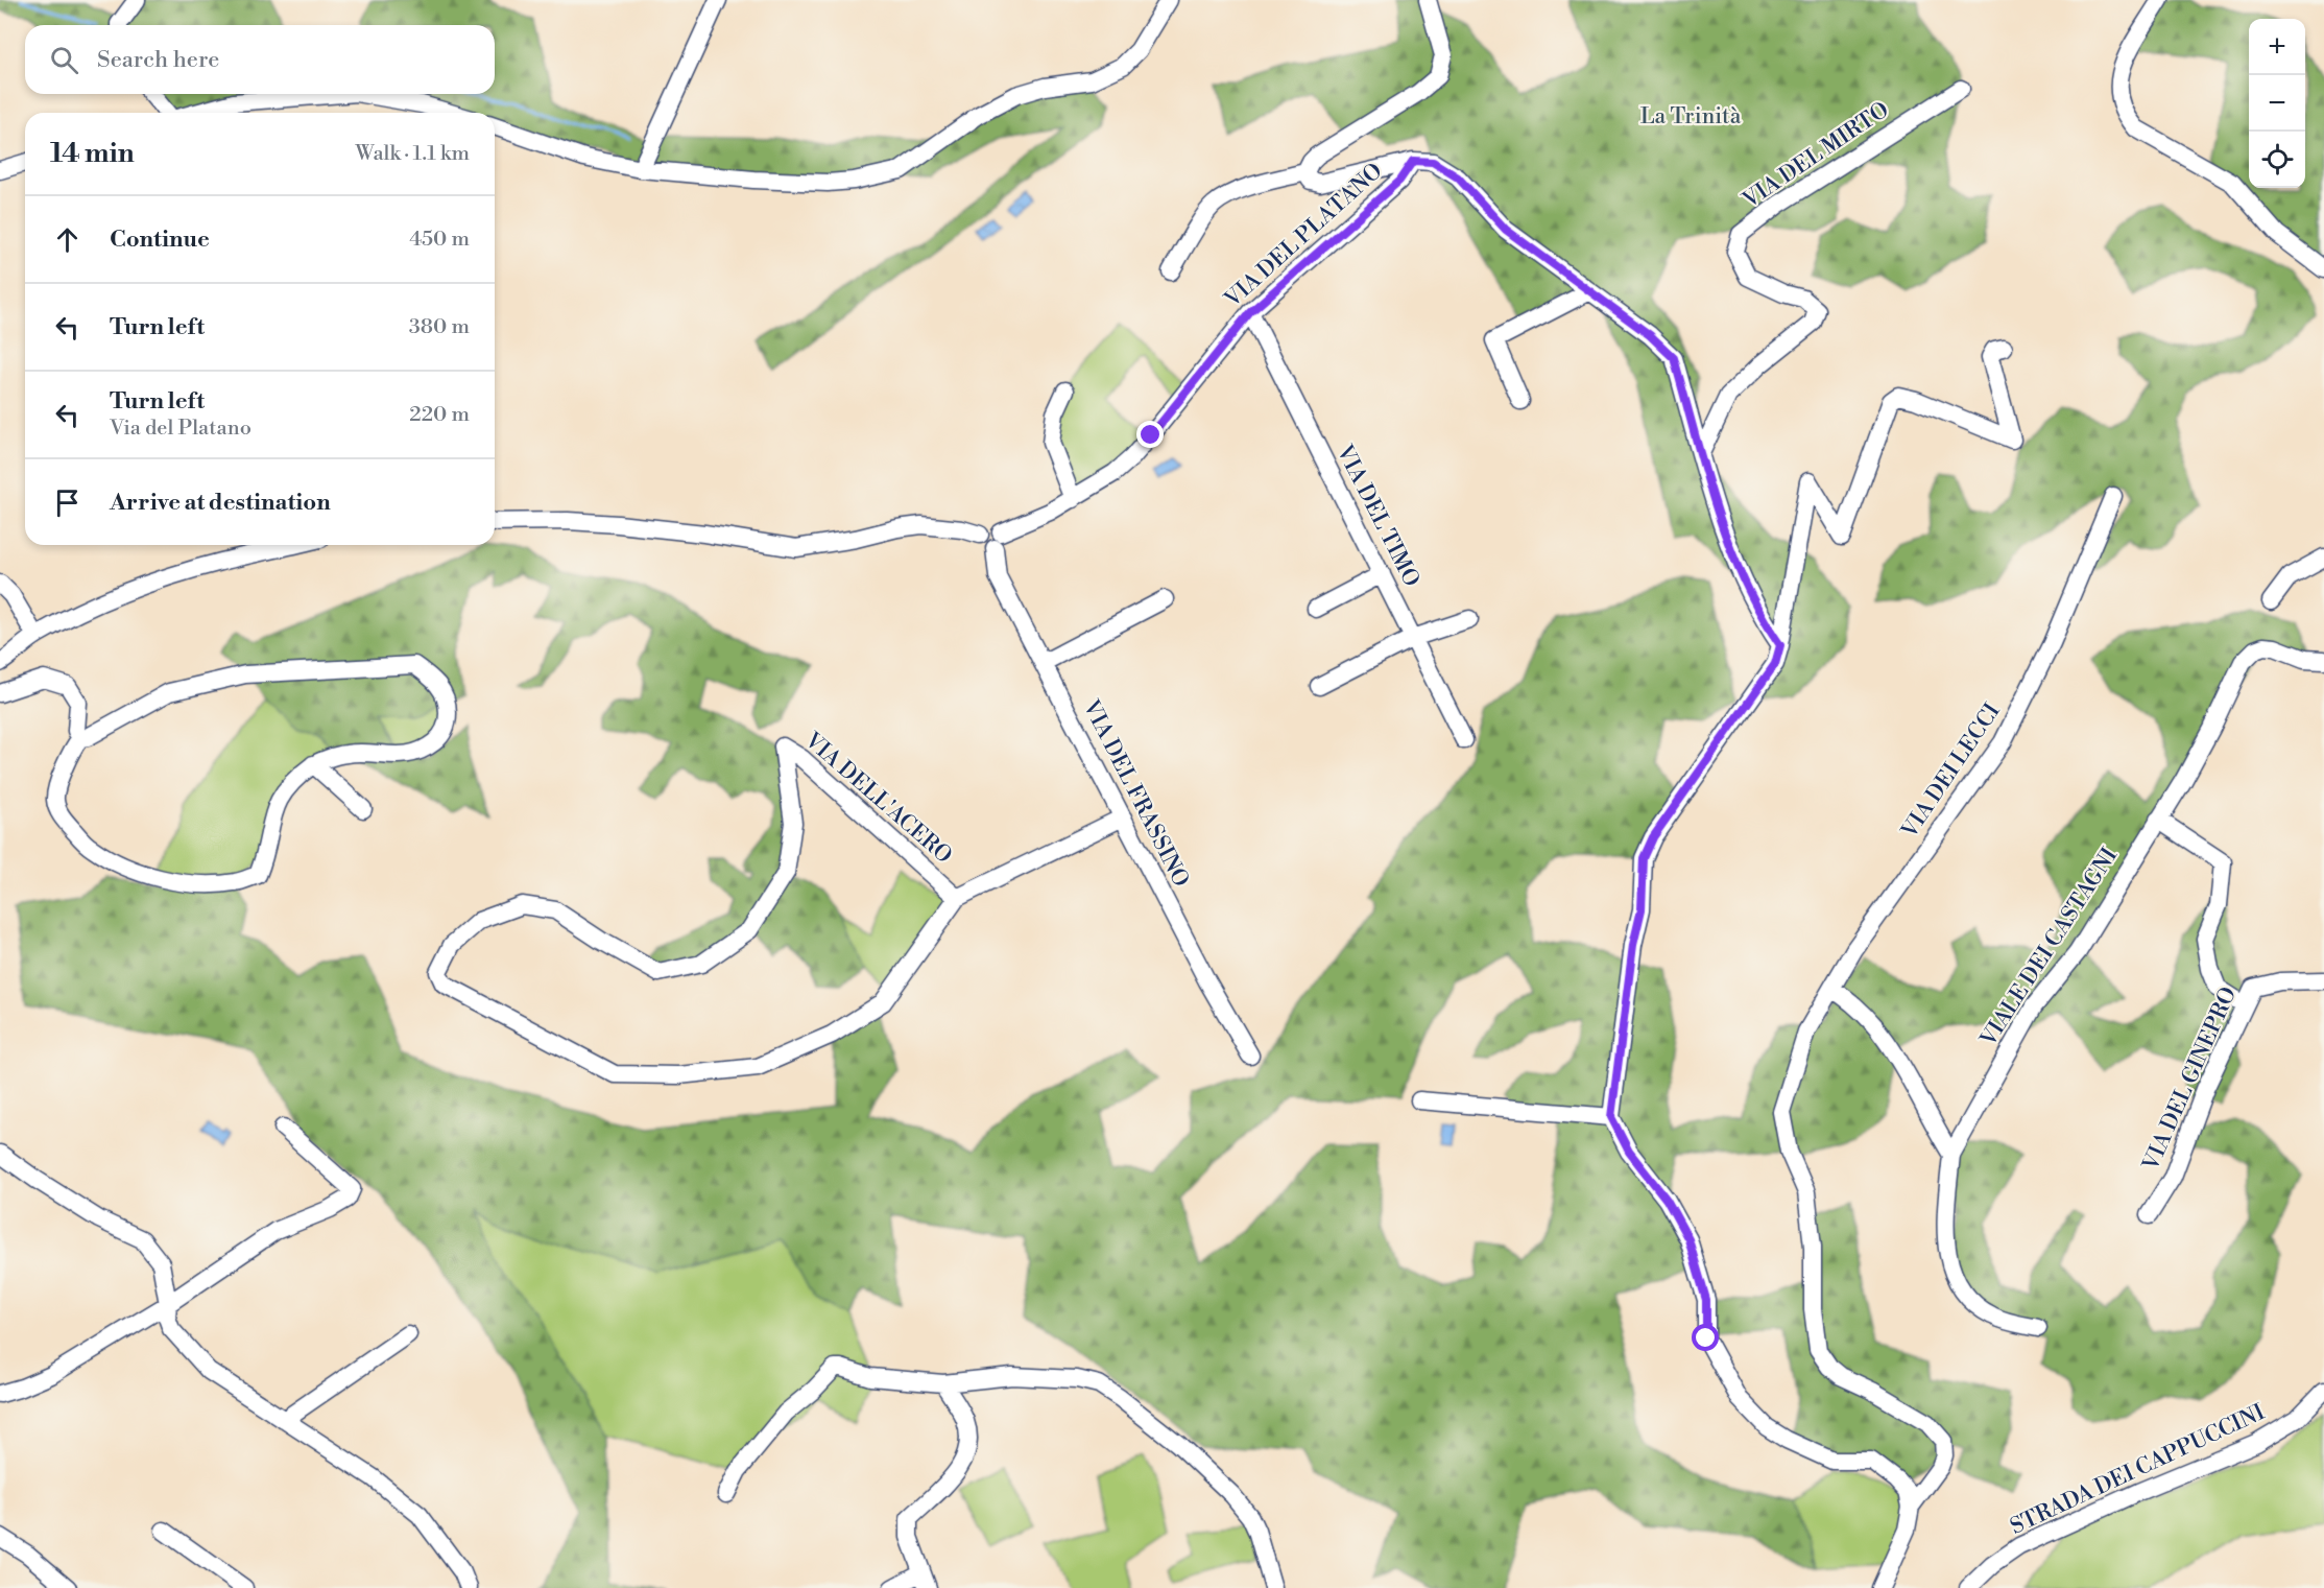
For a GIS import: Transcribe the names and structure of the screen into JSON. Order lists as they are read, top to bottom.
{
  "streets": {
    "street": [
      "VIA DEL MIRTO",
      "VIA DEL PLATANO",
      "VIA DEL TIMO",
      "VIA DEI LECCI",
      "VIA DEL FRASSINO",
      "VIA DELL'ACERO",
      "VIALE DEI CASTAGNI",
      "VIA DEL GINEPRO",
      "STRADA DEI CAPPUCCINI"
    ]
  },
  "crossings": [
    ["VIA DEL PLATANO", "VIA DEL TIMO"],
    ["VIA DEL PLATANO", "VIA DEL FRASSINO"],
    ["VIA DEL FRASSINO", "VIA DELL'ACERO"]
  ],
  "parks": ["La Trinità"],
  "page": {
    "map_buttons": ["+", "−"],
    "search": "Search here",
    "heading": ["14 min", "Walk · 1.1 km"],
    "list": [
      ["Continue", "450 m"],
      ["Turn left", "380 m"],
      ["Turn left", "Via del Platano", "220 m"],
      "Arrive at destination"
    ]
  }
}
